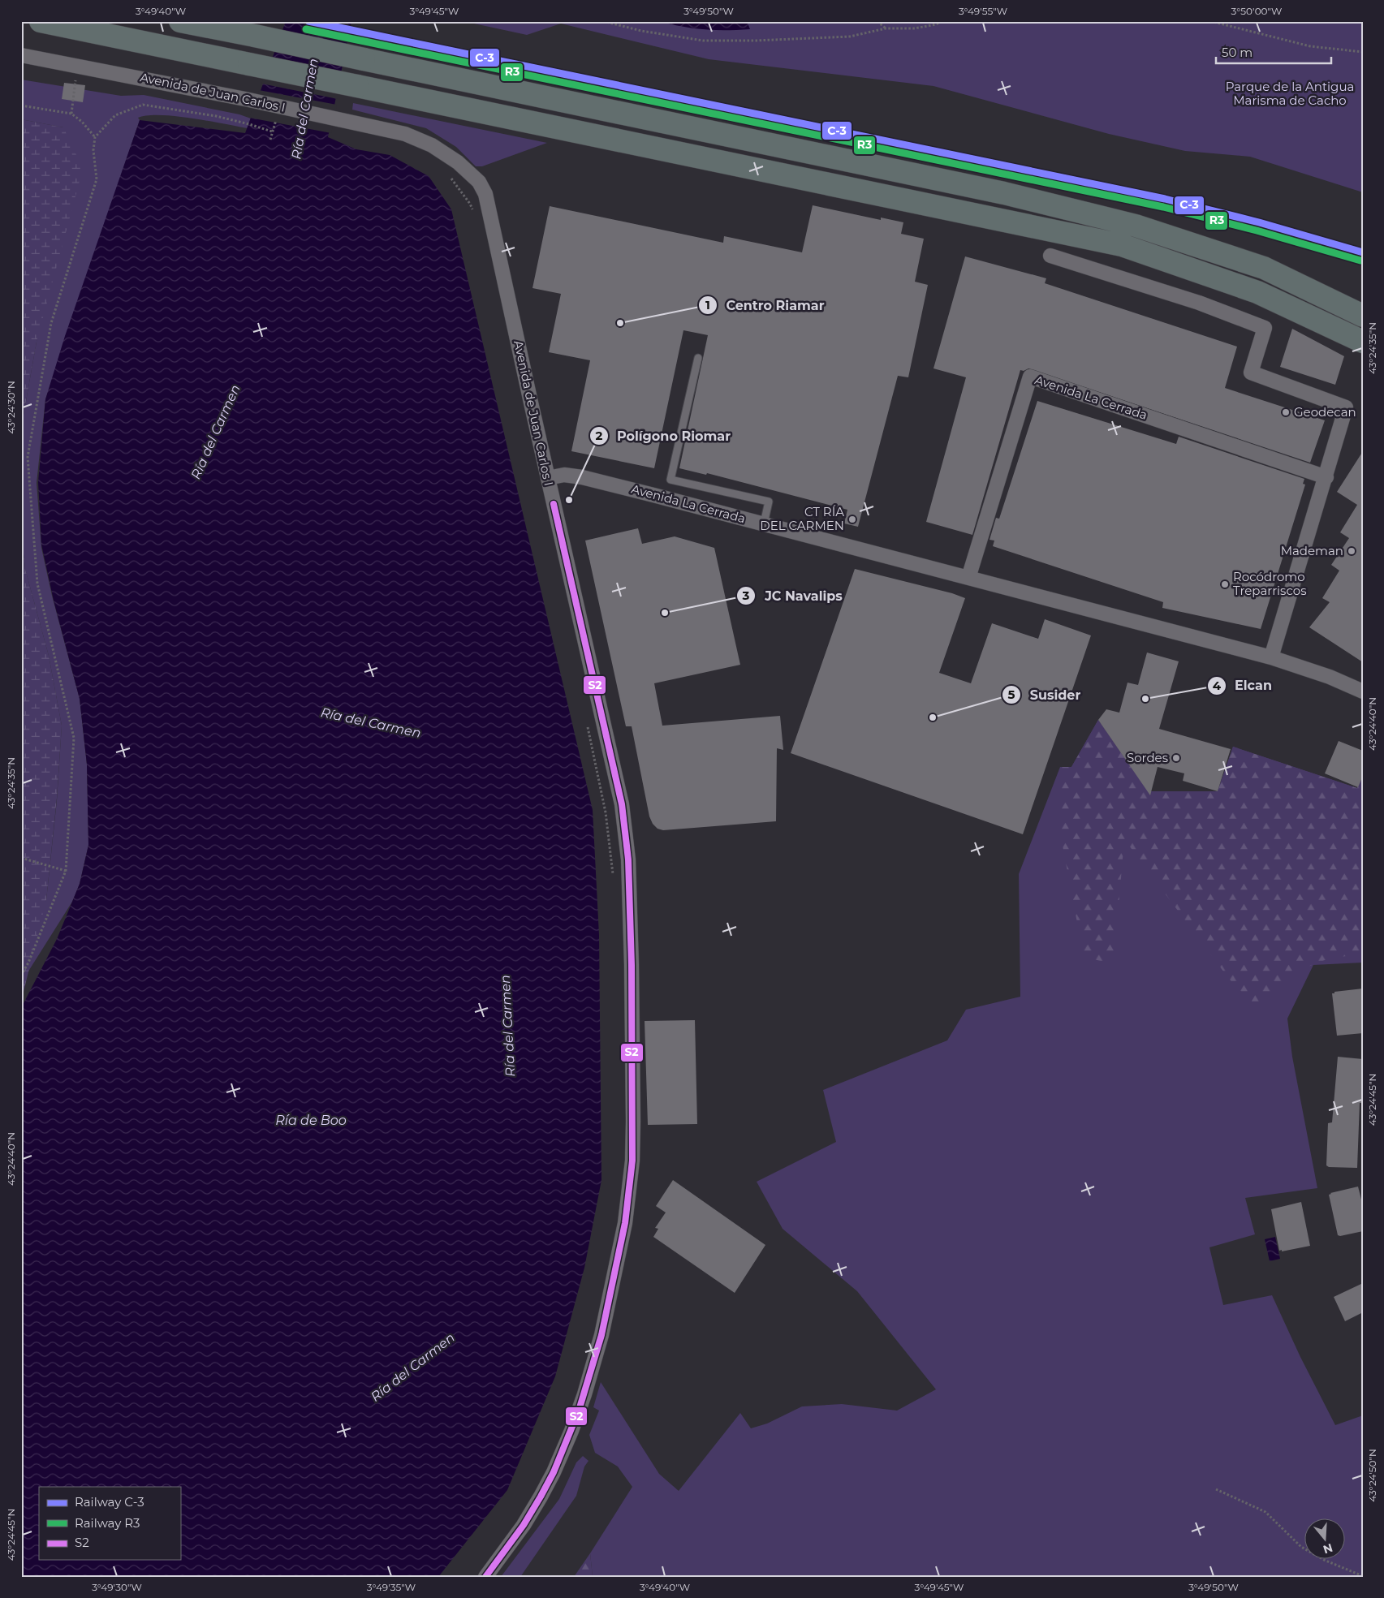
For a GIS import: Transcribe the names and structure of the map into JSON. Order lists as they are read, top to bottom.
{
  "streets": {
    "street": ["Avenida de Juan Carlos I", "Avenida La Cerrada"]
  },
  "crossings": [
    ["Avenida de Juan Carlos I", "Avenida La Cerrada"]
  ],
  "water": ["Ría del Carmen", "Ría de Boo"],
  "parks": ["Parque de la Antigua Marisma de Cacho"],
  "places": [
    "Centro Riamar",
    "Geodecan",
    "Polígono Riomar",
    "CT RÍA DEL CARMEN",
    "Mademan",
    "Rocódromo Treparriscos",
    "JC Navalips",
    "Elcan",
    "Susider",
    "Sordes"
  ],
  "lines": ["rail line C-3", "rail line R3", "transit line S2"],
  "legend": ["Railway C-3", "Railway R3", "S2"],
  "scale_bar": "50 m",
  "north": "bottom",
  "coordinates": [
    "3°49'40\"W",
    "3°49'45\"W",
    "3°49'50\"W",
    "3°49'55\"W",
    "3°50'00\"W",
    "43°24'35\"N",
    "43°24'30\"N",
    "43°24'40\"N",
    "43°24'45\"N",
    "43°24'50\"N",
    "3°49'30\"W",
    "3°49'35\"W"
  ]
}
